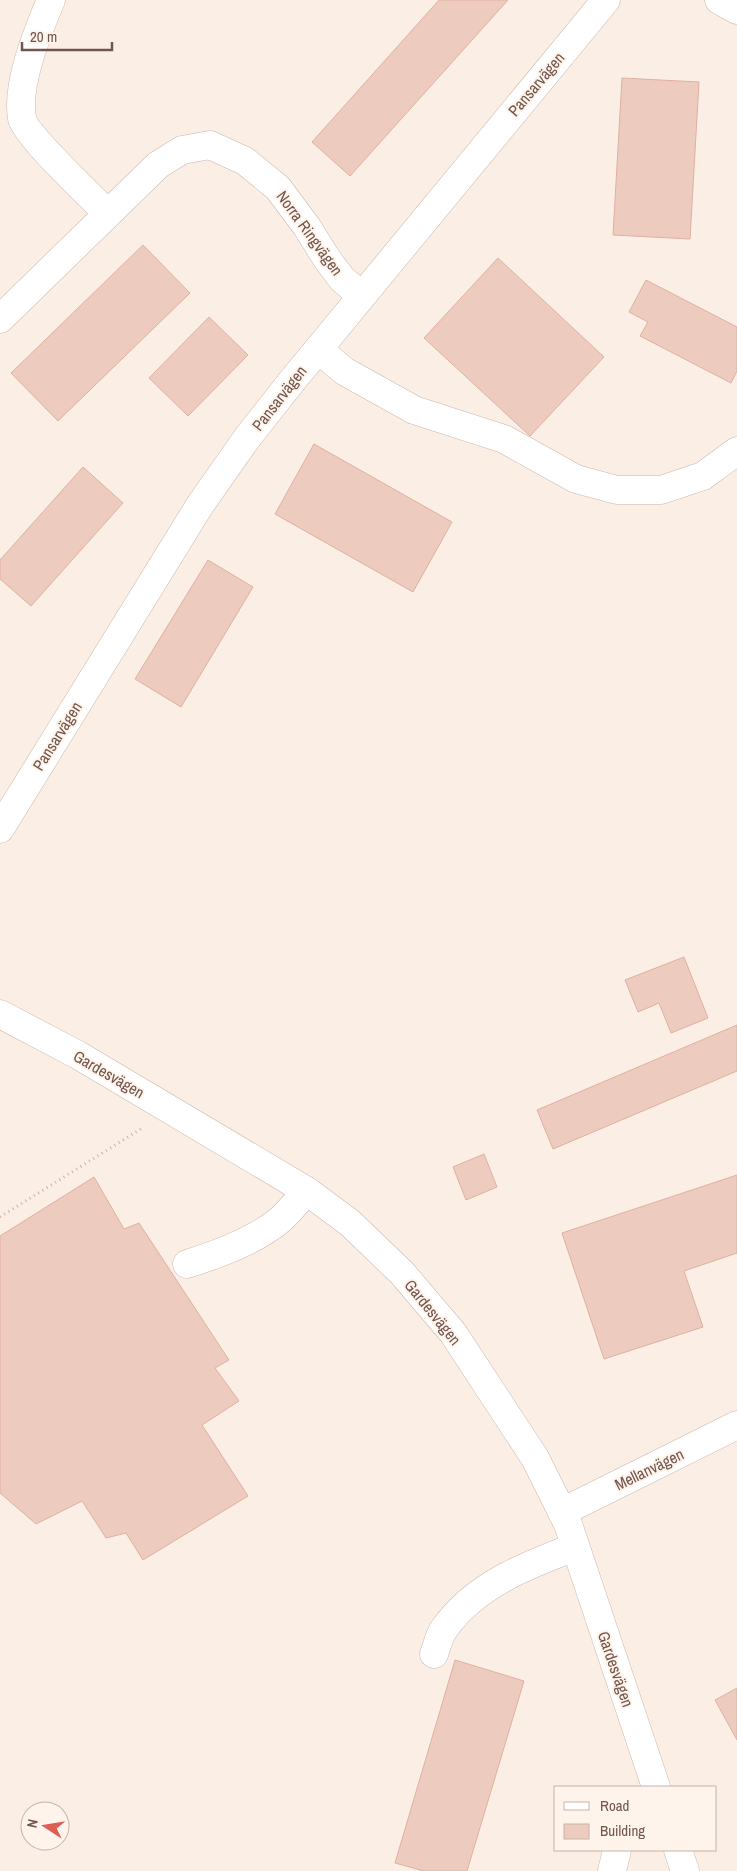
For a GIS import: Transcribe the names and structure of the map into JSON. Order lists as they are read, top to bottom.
{
  "streets": {
    "lane": [
      "Pansarvägen",
      "Norra Ringvägen",
      "Gardesvägen",
      "Mellanvägen"
    ]
  },
  "crossings": [
    ["Pansarvägen", "Norra Ringvägen"],
    ["Gardesvägen", "Mellanvägen"]
  ],
  "legend": ["Road", "Building"],
  "scale_bar": "20 m",
  "north": "left"
}
